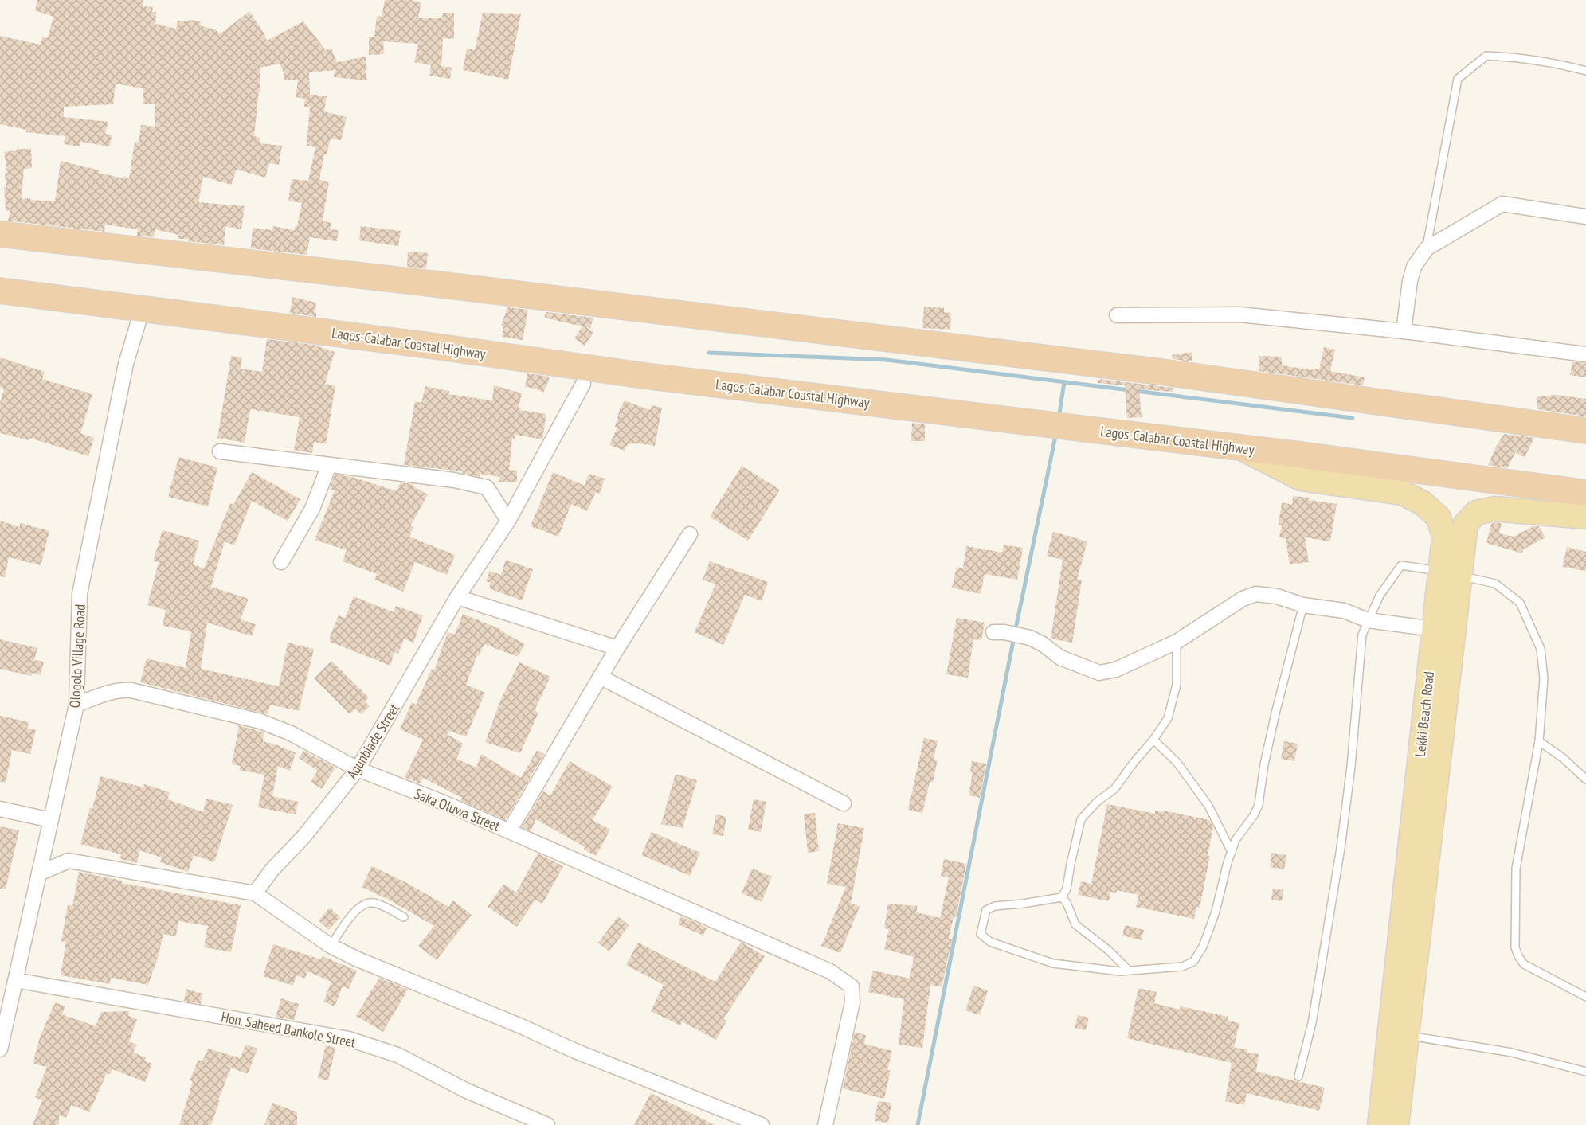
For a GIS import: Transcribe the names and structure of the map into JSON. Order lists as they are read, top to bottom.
{
  "streets": {
    "highway": ["Lagos-Calabar Coastal Highway"],
    "main road": ["Lekki Beach Road"],
    "street": [
      "Ologolo Village Road",
      "Agunbiade Street",
      "Saka Oluwa Street",
      "Hon. Saheed Bankole Street"
    ]
  },
  "crossings": [
    ["Lagos-Calabar Coastal Highway", "Lekki Beach Road"],
    ["Ologolo Village Road", "Saka Oluwa Street"],
    ["Ologolo Village Road", "Hon. Saheed Bankole Street"],
    ["Agunbiade Street", "Saka Oluwa Street"]
  ]
}
